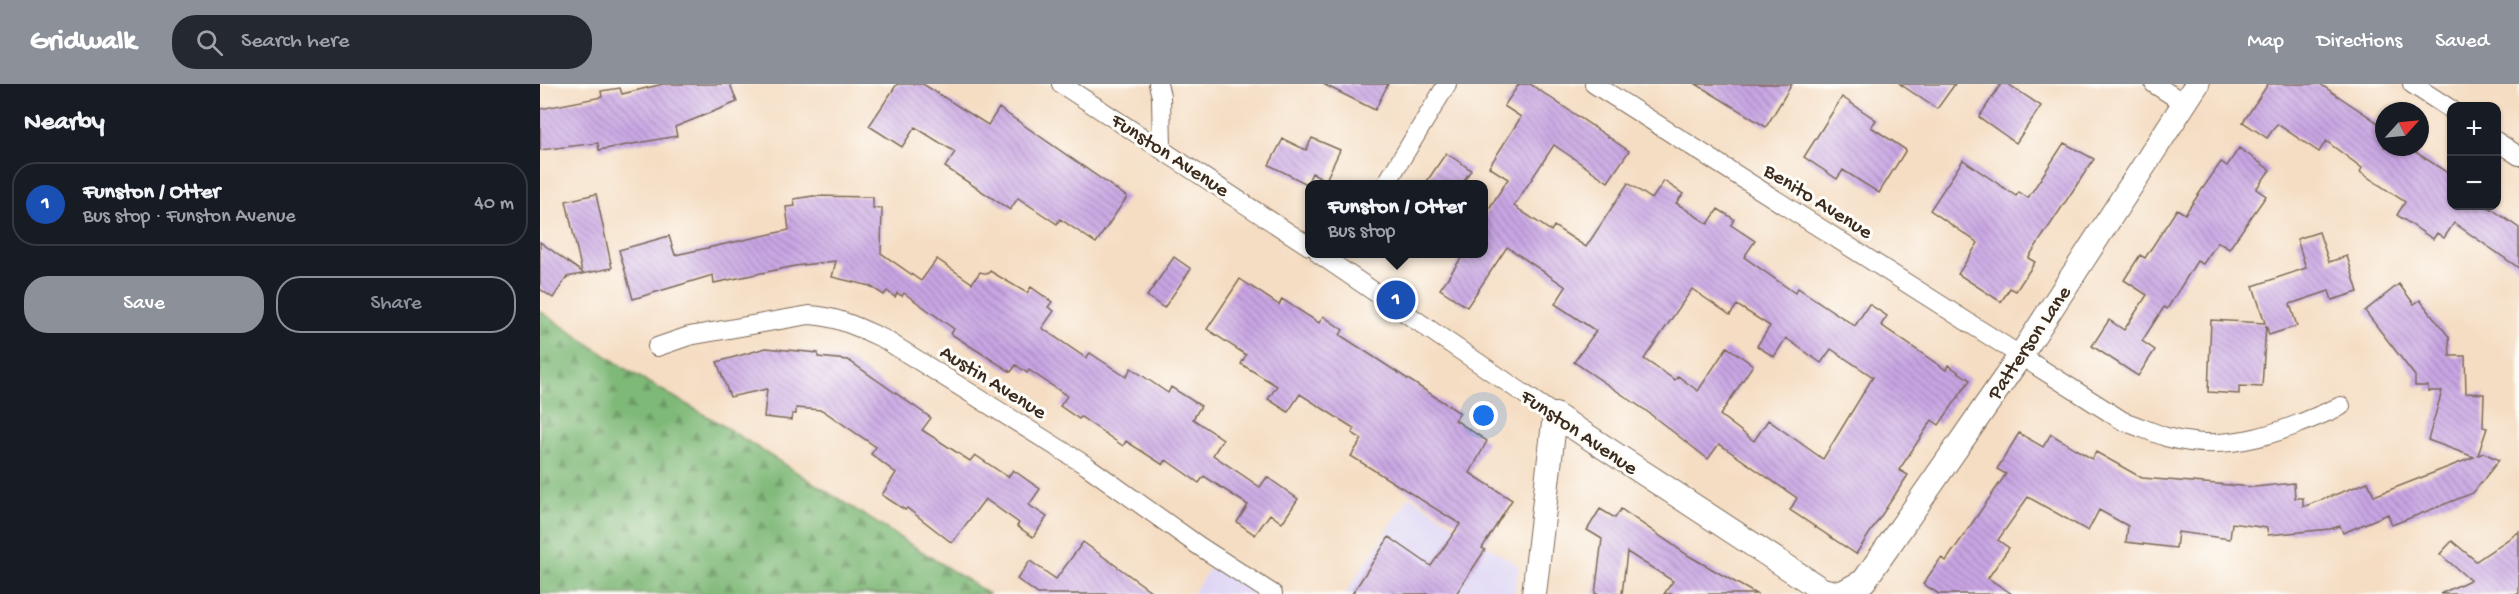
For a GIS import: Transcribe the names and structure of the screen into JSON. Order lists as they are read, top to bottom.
{
  "streets": {
    "street": [
      "Funston Avenue",
      "Benito Avenue",
      "Patterson Lane",
      "Austin Avenue"
    ]
  },
  "crossings": [
    ["Funston Avenue", "Patterson Lane"],
    ["Benito Avenue", "Patterson Lane"]
  ],
  "north": "top right",
  "page": {
    "header": "Gridwalk",
    "search": "Search here",
    "nav": ["Map", "Directions", "Saved"],
    "heading": "Nearby",
    "map_buttons": ["+", "−"],
    "list": [
      {
        "mark": "1",
        "name": "Funston / Otter",
        "note": "Bus stop · Funston Avenue",
        "value": "40 m"
      }
    ],
    "popup": ["Funston / Otter", "Bus stop"],
    "buttons": ["Save", "Share"],
    "pins": "1"
  }
}
